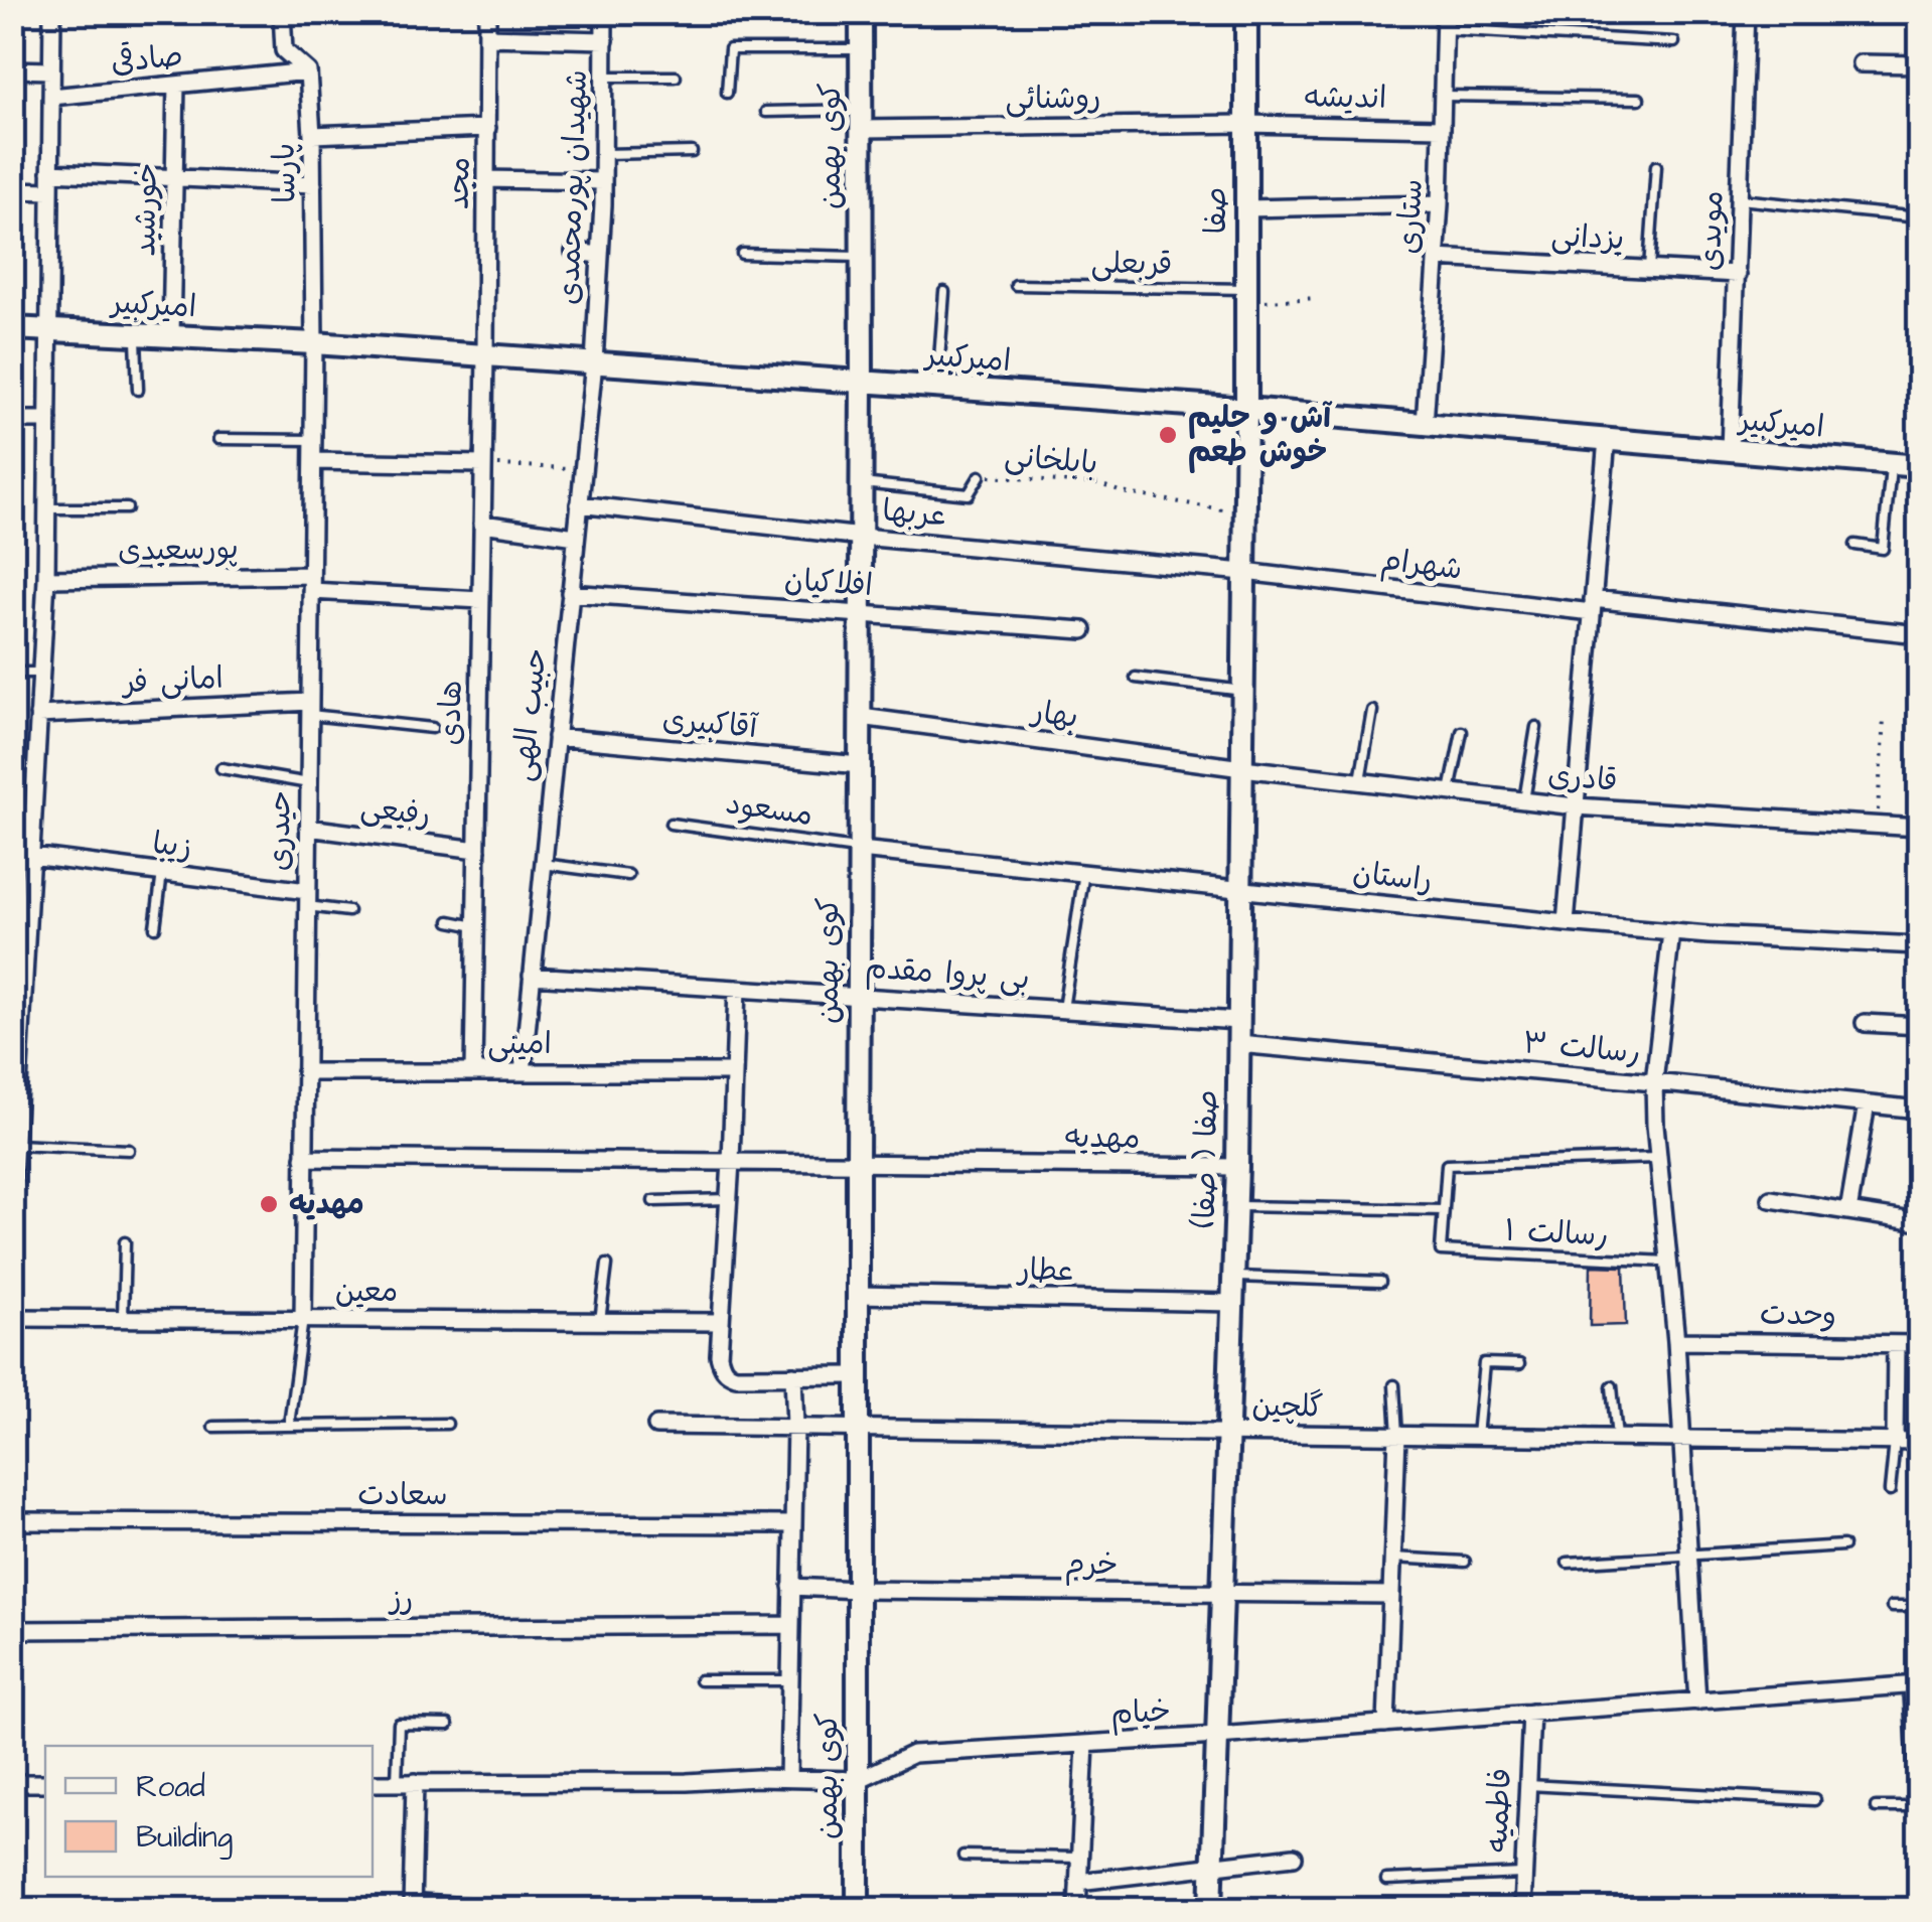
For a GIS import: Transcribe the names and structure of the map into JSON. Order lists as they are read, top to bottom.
{
  "streets": {
    "street": [
      "صادقی",
      "اندیشه",
      "روشنائی",
      "کوی بهمن",
      "پارسا",
      "مجد",
      "شهیدان پورمحمدی",
      "خورشید",
      "صفا",
      "ستاری",
      "مویدی",
      "یزدانی",
      "امیرکبیر",
      "عربها",
      "پورسعیدی",
      "شهرام",
      "افلاکیان",
      "امانی فر",
      "هادی",
      "حبیب الهی",
      "بهار",
      "آقاکبیری",
      "قادری",
      "رفیعی",
      "حیدری",
      "زیبا",
      "راستان",
      "بی پروا مقدم",
      "امینی",
      "رسالت ۳",
      "مهدیه",
      "صفا ( صفا)",
      "عطار",
      "معین",
      "وحدت",
      "گلچین",
      "سعادت",
      "خرم",
      "رز",
      "خیام",
      "فاطمیه"
    ],
    "lane": [
      "قربعلی",
      "بابلخانی",
      "مسعود",
      "رسالت ۱"
    ]
  },
  "crossings": [
    ["صادقی", "پارسا"],
    ["صادقی", "خورشید"],
    ["اندیشه", "روشنائی"],
    ["اندیشه", "صفا"],
    ["اندیشه", "ستاری"],
    ["روشنائی", "کوی بهمن"],
    ["روشنائی", "صفا"],
    ["کوی بهمن", "امیرکبیر"],
    ["کوی بهمن", "بابلخانی"],
    ["کوی بهمن", "عربها"],
    ["کوی بهمن", "افلاکیان"],
    ["کوی بهمن", "بهار"],
    ["کوی بهمن", "آقاکبیری"],
    ["کوی بهمن", "مسعود"],
    ["کوی بهمن", "راستان"],
    ["کوی بهمن", "بی پروا مقدم"],
    ["کوی بهمن", "مهدیه"],
    ["کوی بهمن", "عطار"],
    ["کوی بهمن", "گلچین"],
    ["کوی بهمن", "خرم"],
    ["کوی بهمن", "خیام"],
    ["پارسا", "امیرکبیر"],
    ["پارسا", "حیدری"],
    ["مجد", "امیرکبیر"],
    ["مجد", "هادی"],
    ["شهیدان پورمحمدی", "امیرکبیر"],
    ["شهیدان پورمحمدی", "حبیب الهی"],
    ["خورشید", "امیرکبیر"],
    ["صفا", "قربعلی"],
    ["صفا", "امیرکبیر"],
    ["صفا", "صفا ( صفا)"],
    ["ستاری", "یزدانی"],
    ["ستاری", "امیرکبیر"],
    ["مویدی", "یزدانی"],
    ["مویدی", "امیرکبیر"],
    ["امیرکبیر", "هادی"],
    ["امیرکبیر", "حبیب الهی"],
    ["امیرکبیر", "حیدری"],
    ["امیرکبیر", "صفا ( صفا)"],
    ["بابلخانی", "صفا ( صفا)"],
    ["عربها", "شهرام"],
    ["عربها", "حبیب الهی"],
    ["عربها", "صفا ( صفا)"],
    ["پورسعیدی", "هادی"],
    ["پورسعیدی", "حیدری"],
    ["شهرام", "صفا ( صفا)"],
    ["افلاکیان", "حبیب الهی"],
    ["امانی فر", "حیدری"],
    ["هادی", "رفیعی"],
    ["هادی", "امینی"],
    ["حبیب الهی", "آقاکبیری"],
    ["حبیب الهی", "بی پروا مقدم"],
    ["حبیب الهی", "امینی"],
    ["بهار", "قادری"],
    ["بهار", "صفا ( صفا)"],
    ["قادری", "صفا ( صفا)"],
    ["مسعود", "راستان"],
    ["رفیعی", "حیدری"],
    ["حیدری", "زیبا"],
    ["حیدری", "امینی"],
    ["حیدری", "مهدیه"],
    ["حیدری", "معین"],
    ["راستان", "صفا ( صفا)"],
    ["بی پروا مقدم", "صفا ( صفا)"],
    ["رسالت ۳", "صفا ( صفا)"],
    ["مهدیه", "صفا ( صفا)"],
    ["صفا ( صفا)", "عطار"],
    ["صفا ( صفا)", "گلچین"],
    ["صفا ( صفا)", "خرم"],
    ["صفا ( صفا)", "خیام"],
    ["خیام", "فاطمیه"]
  ],
  "places": ["آش و حلیم خوش طعم", "مهدیه"],
  "legend": ["Road", "Building"]
}
